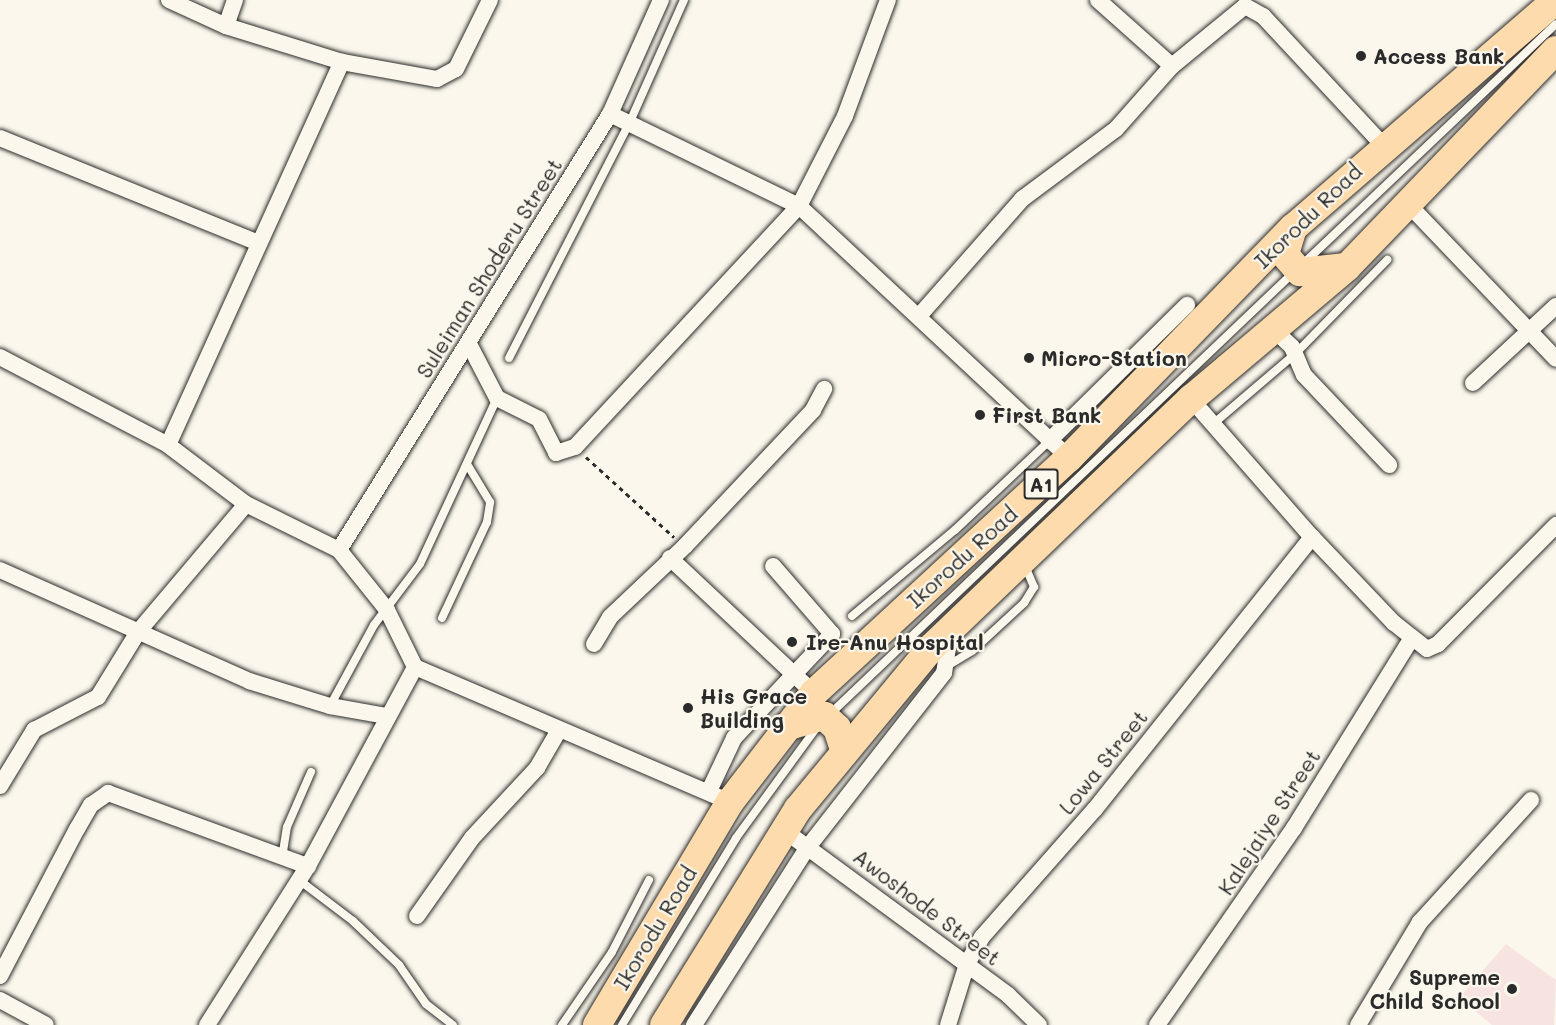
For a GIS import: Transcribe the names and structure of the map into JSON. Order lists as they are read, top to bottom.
{
  "streets": {
    "highway": ["Ikorodu Road", "A1"],
    "street": [
      "Suleiman Shoderu Street",
      "Lowa Street",
      "Kalejaiye Street",
      "Awoshode Street"
    ]
  },
  "crossings": [
    ["Ikorodu Road", "Awoshode Street"],
    ["Lowa Street", "Awoshode Street"]
  ],
  "places": [
    "Access Bank",
    "Micro-Station",
    "First Bank",
    "Ire-Anu Hospital",
    "His Grace Building",
    "Supreme Child School"
  ]
}
